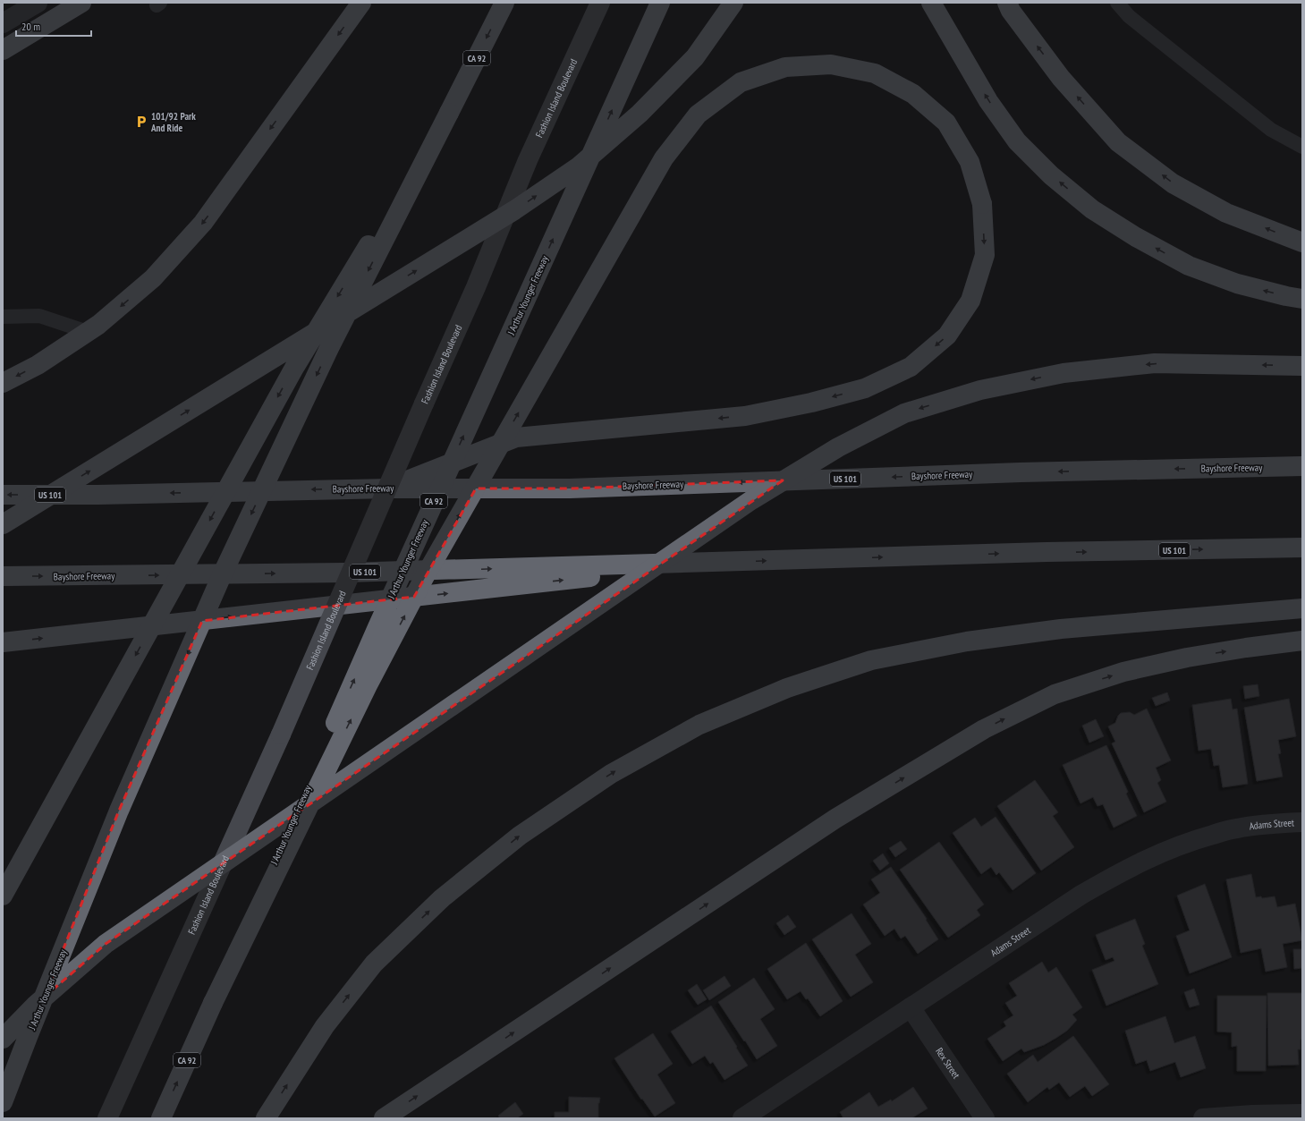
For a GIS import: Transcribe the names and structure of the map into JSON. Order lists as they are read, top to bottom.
{
  "streets": {
    "highway": [
      "CA 92",
      "J Arthur Younger Freeway",
      "Bayshore Freeway",
      "US 101"
    ],
    "main road": ["Fashion Island Boulevard"],
    "street": ["Adams Street", "Rex Street"]
  },
  "crossings": [
    ["Adams Street", "Rex Street"]
  ],
  "places": {
    "parking": ["101/92 Park And Ride"]
  },
  "scale_bar": "20 m"
}
